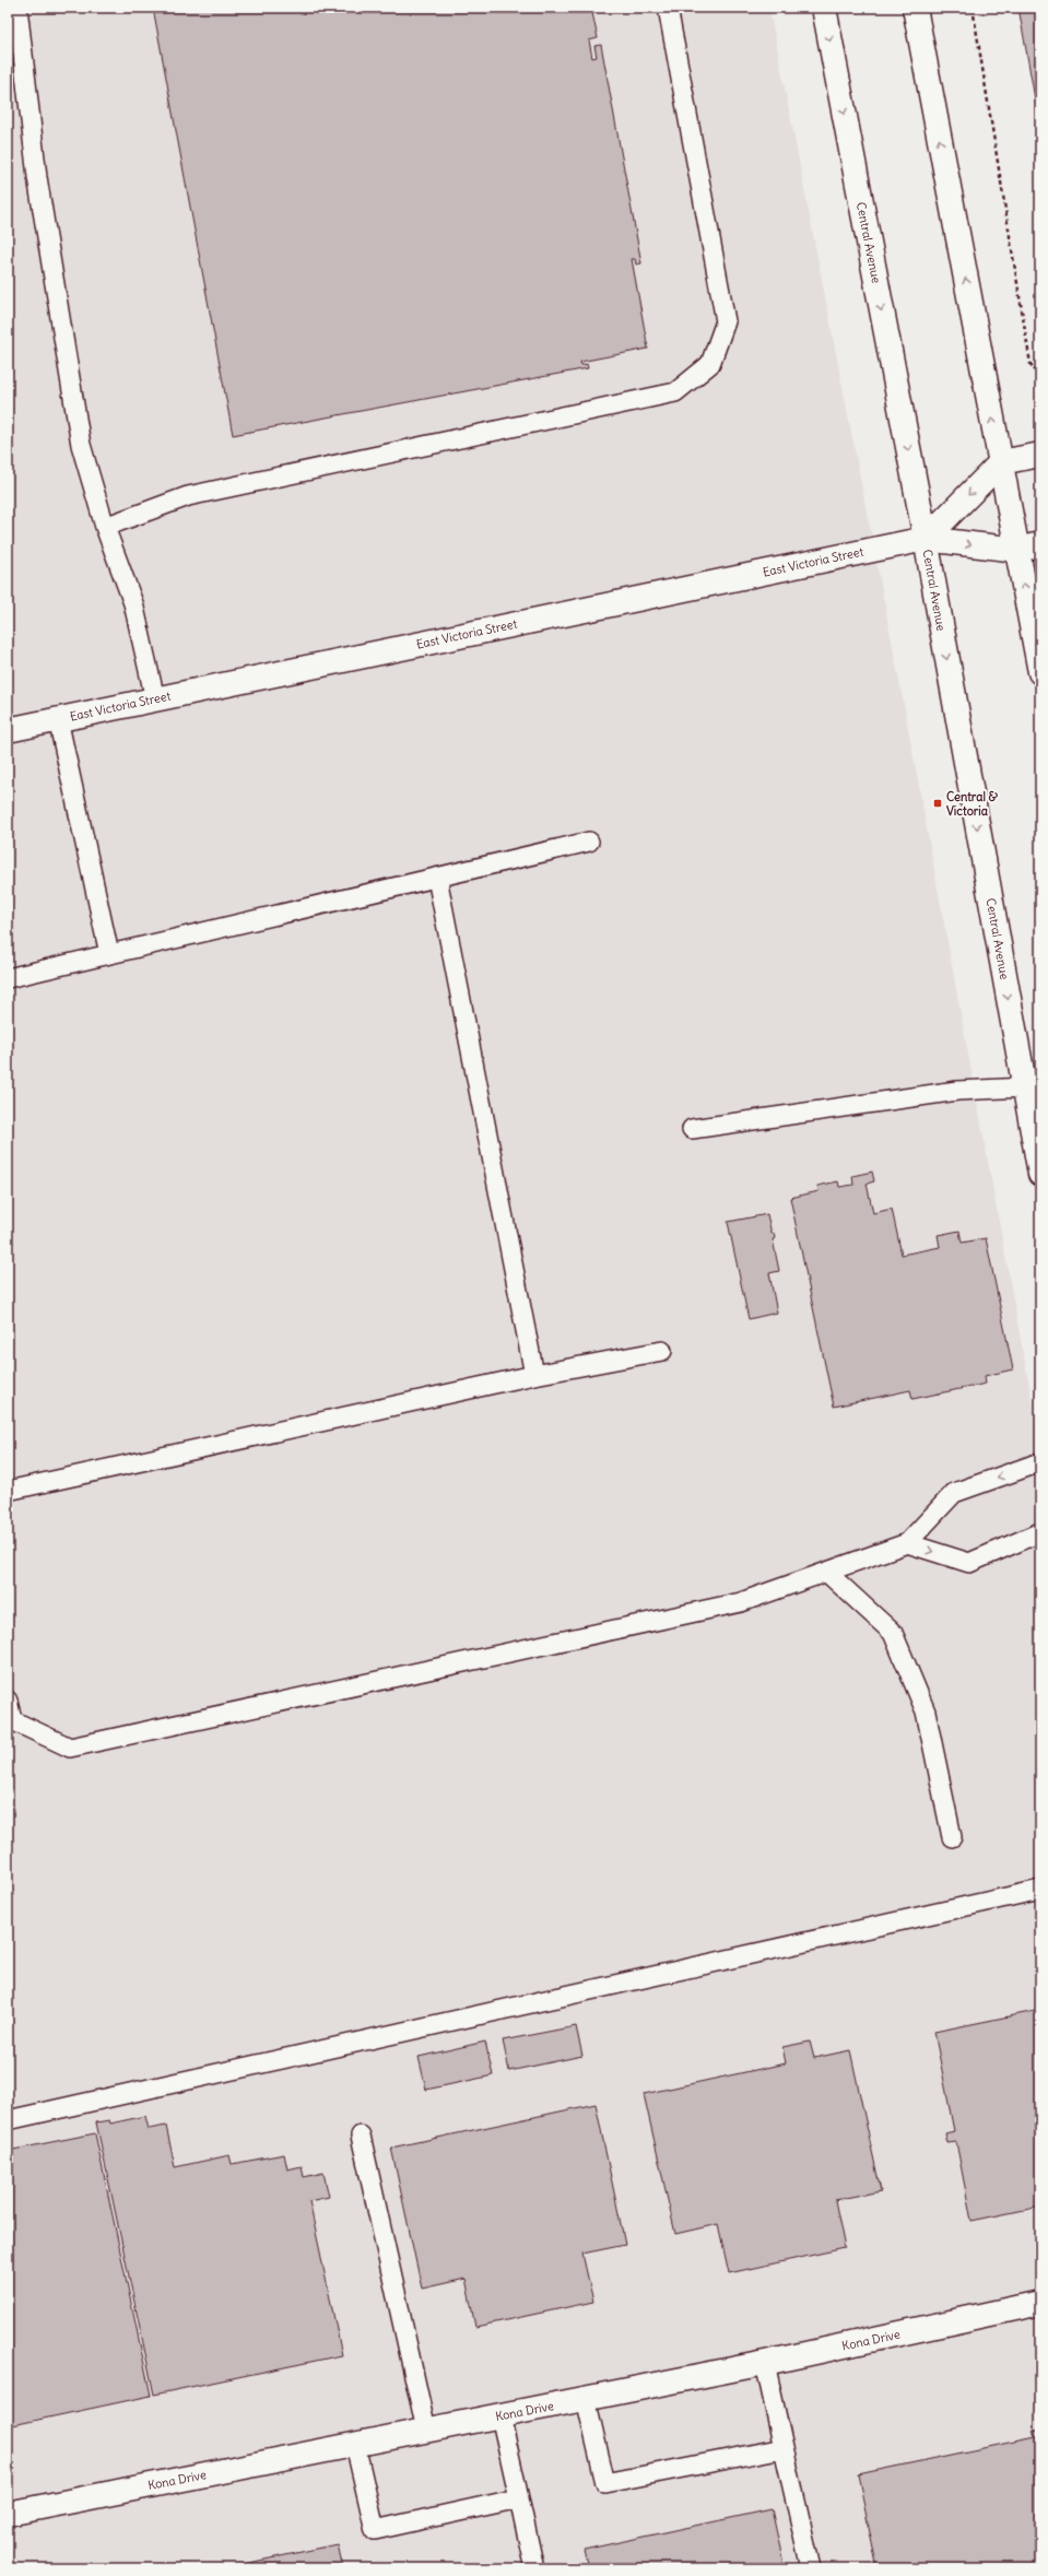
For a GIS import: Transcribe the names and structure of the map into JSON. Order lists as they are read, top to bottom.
{
  "streets": {
    "main road": ["Central Avenue", "East Victoria Street", "Kona Drive"]
  },
  "crossings": [
    ["Central Avenue", "East Victoria Street"]
  ],
  "places": {
    "transit": ["Central & Victoria"]
  }
}
